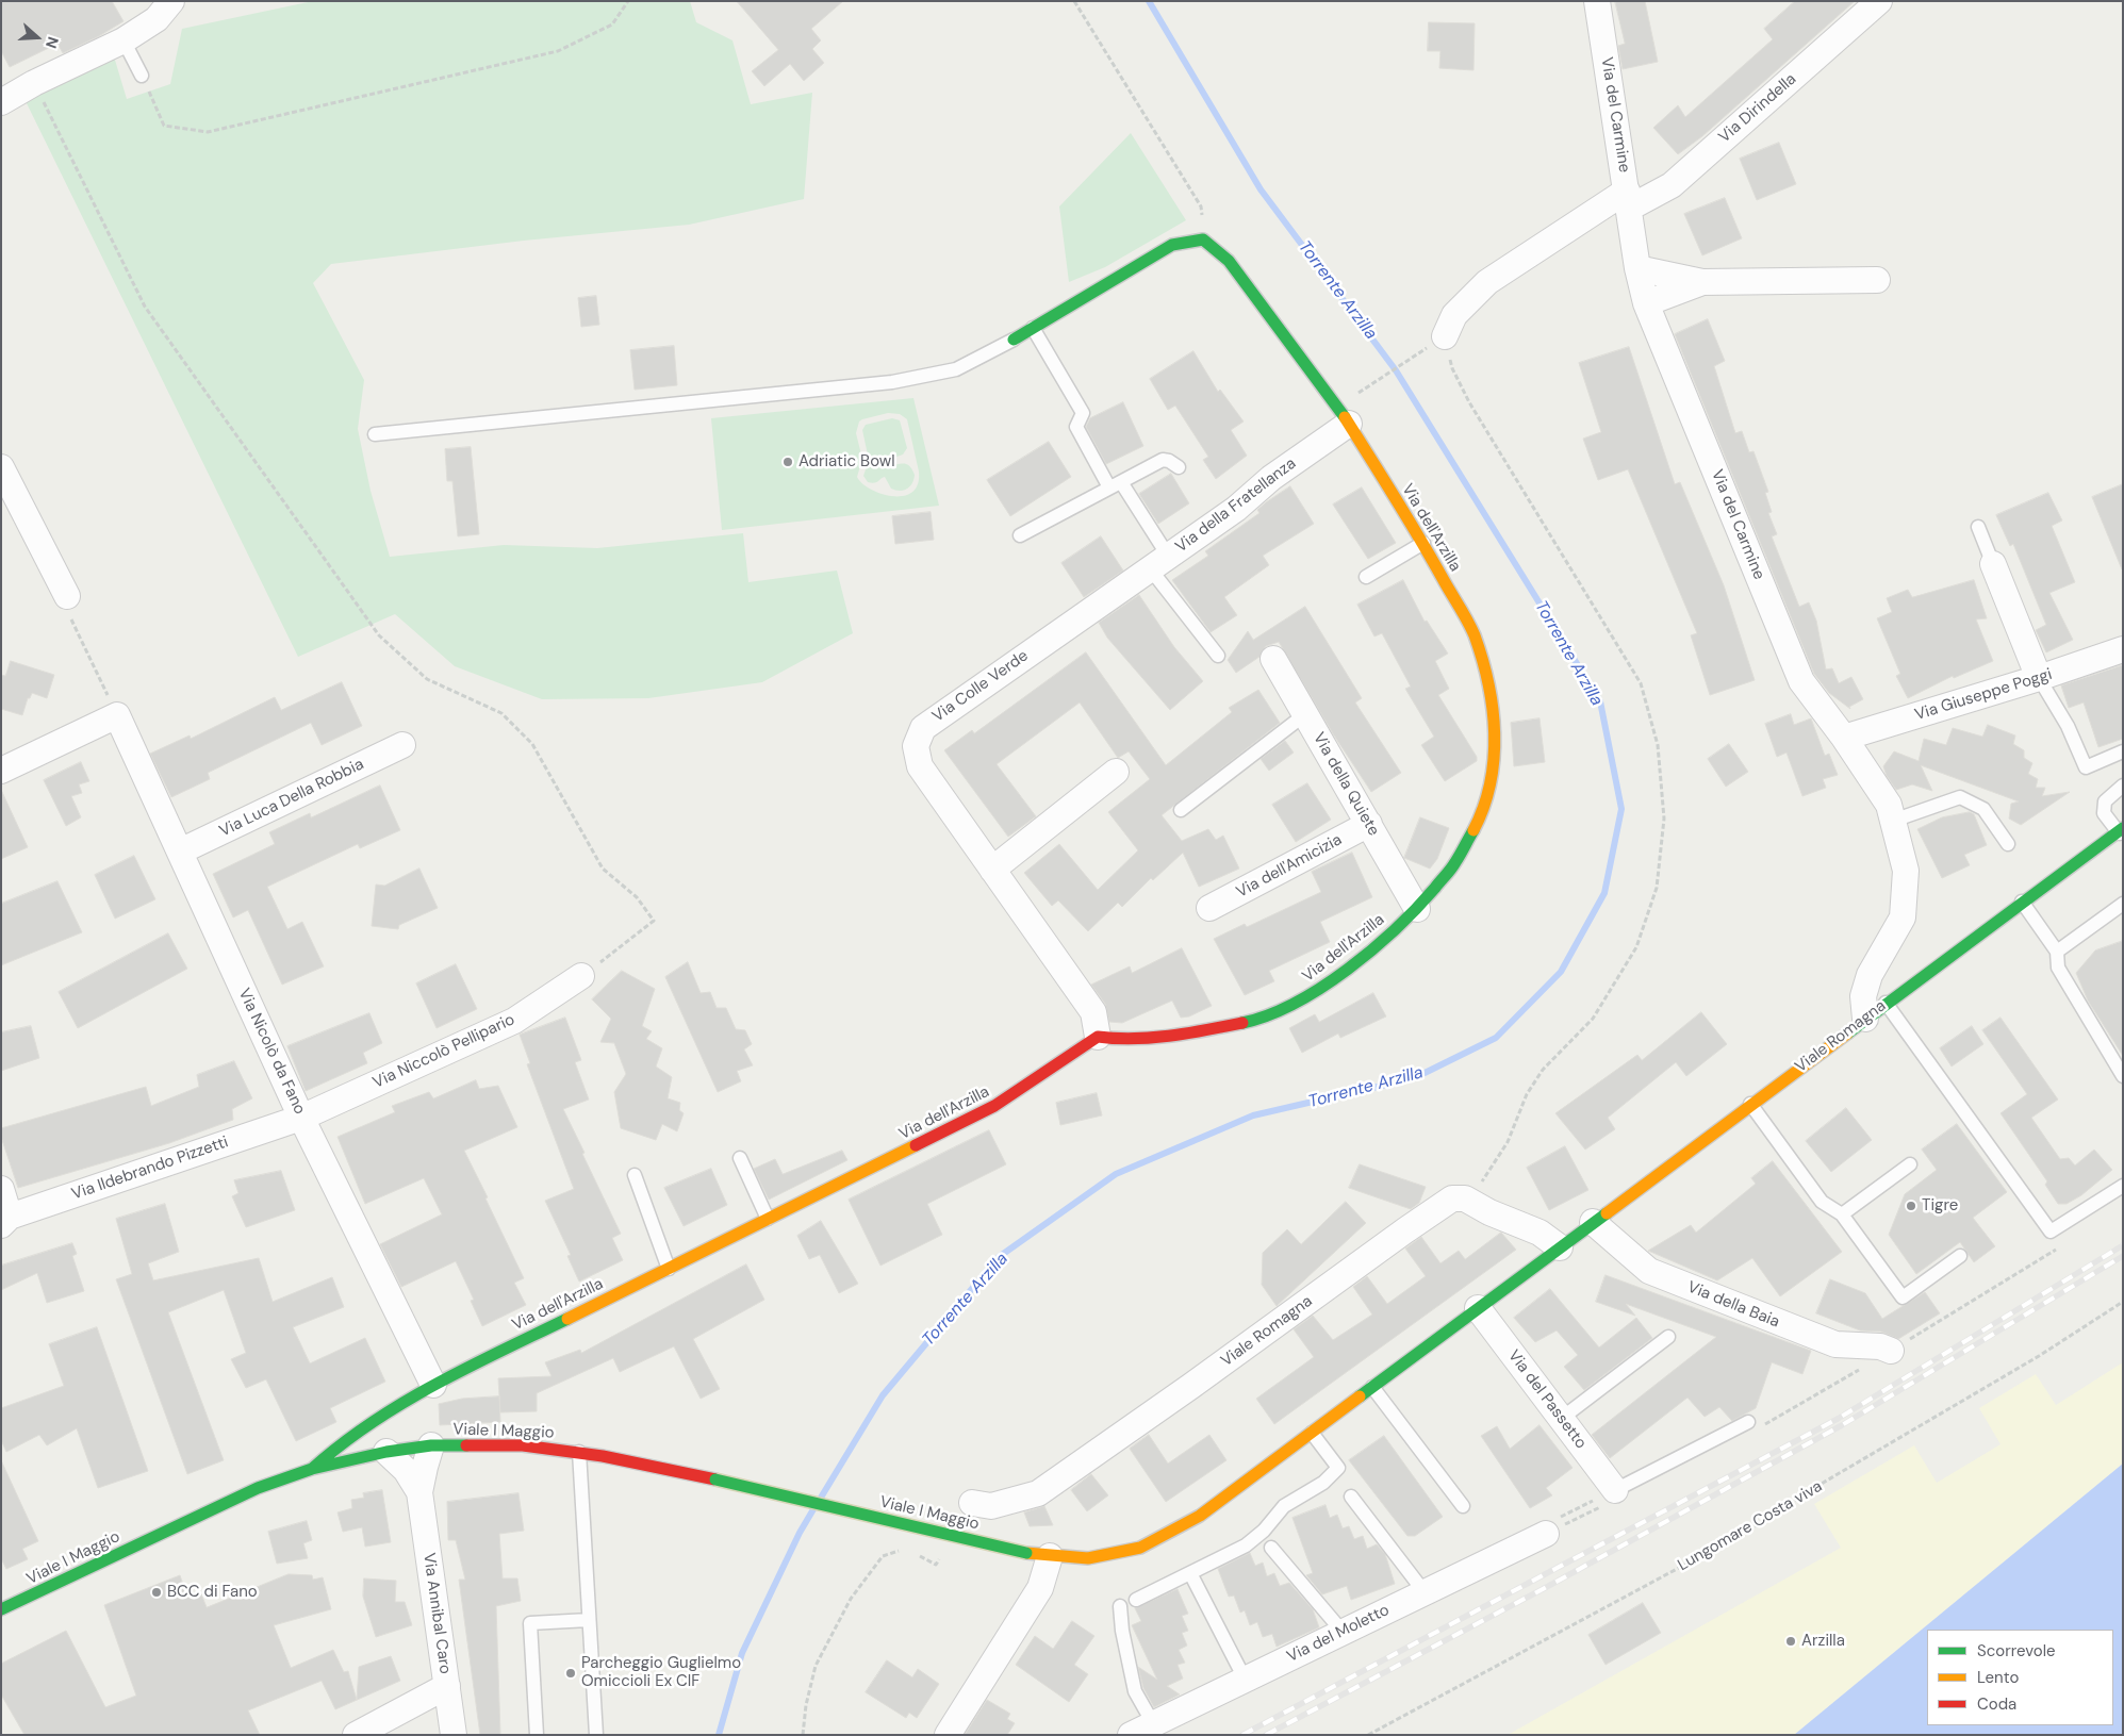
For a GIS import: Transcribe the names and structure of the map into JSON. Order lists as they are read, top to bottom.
{
  "streets": {
    "main road": ["Via dell'Arzilla", "Viale Romagna", "Viale I Maggio"],
    "street": [
      "Via Dirindella",
      "Via del Carmine",
      "Via della Fratellanza",
      "Via Colle Verde",
      "Via Giuseppe Poggi",
      "Via della Quiete",
      "Via Luca Della Robbia",
      "Via dell'Amicizia",
      "Via Nicolò da Fano",
      "Via Niccolò Pellipario",
      "Via Ildebrando Pizzetti",
      "Via della Baia",
      "Via del Passetto",
      "Via Annibal Caro",
      "Via del Moletto"
    ],
    "path": ["Lungomare Costa viva"]
  },
  "crossings": [
    ["Via Dirindella", "Via del Carmine"],
    ["Via del Carmine", "Via Giuseppe Poggi"],
    ["Via del Carmine", "Viale Romagna"],
    ["Via della Fratellanza", "Via dell'Arzilla"],
    ["Via della Fratellanza", "Via Colle Verde"],
    ["Via dell'Arzilla", "Via Colle Verde"],
    ["Via dell'Arzilla", "Via della Quiete"],
    ["Via dell'Arzilla", "Via Nicolò da Fano"],
    ["Via dell'Arzilla", "Viale I Maggio"],
    ["Via della Quiete", "Via dell'Amicizia"],
    ["Via Luca Della Robbia", "Via Nicolò da Fano"],
    ["Viale Romagna", "Via della Baia"],
    ["Viale Romagna", "Via del Passetto"],
    ["Viale Romagna", "Viale I Maggio"],
    ["Via Nicolò da Fano", "Via Niccolò Pellipario"],
    ["Via Nicolò da Fano", "Via Ildebrando Pizzetti"],
    ["Via Niccolò Pellipario", "Via Ildebrando Pizzetti"],
    ["Viale I Maggio", "Via Annibal Caro"]
  ],
  "water": ["Torrente Arzilla"],
  "places": [
    "Adriatic Bowl",
    "Tigre",
    "BCC di Fano",
    "Arzilla",
    "Parcheggio Guglielmo Omiccioli Ex CIF"
  ],
  "legend": ["Scorrevole", "Lento", "Coda"],
  "north": "right"
}
